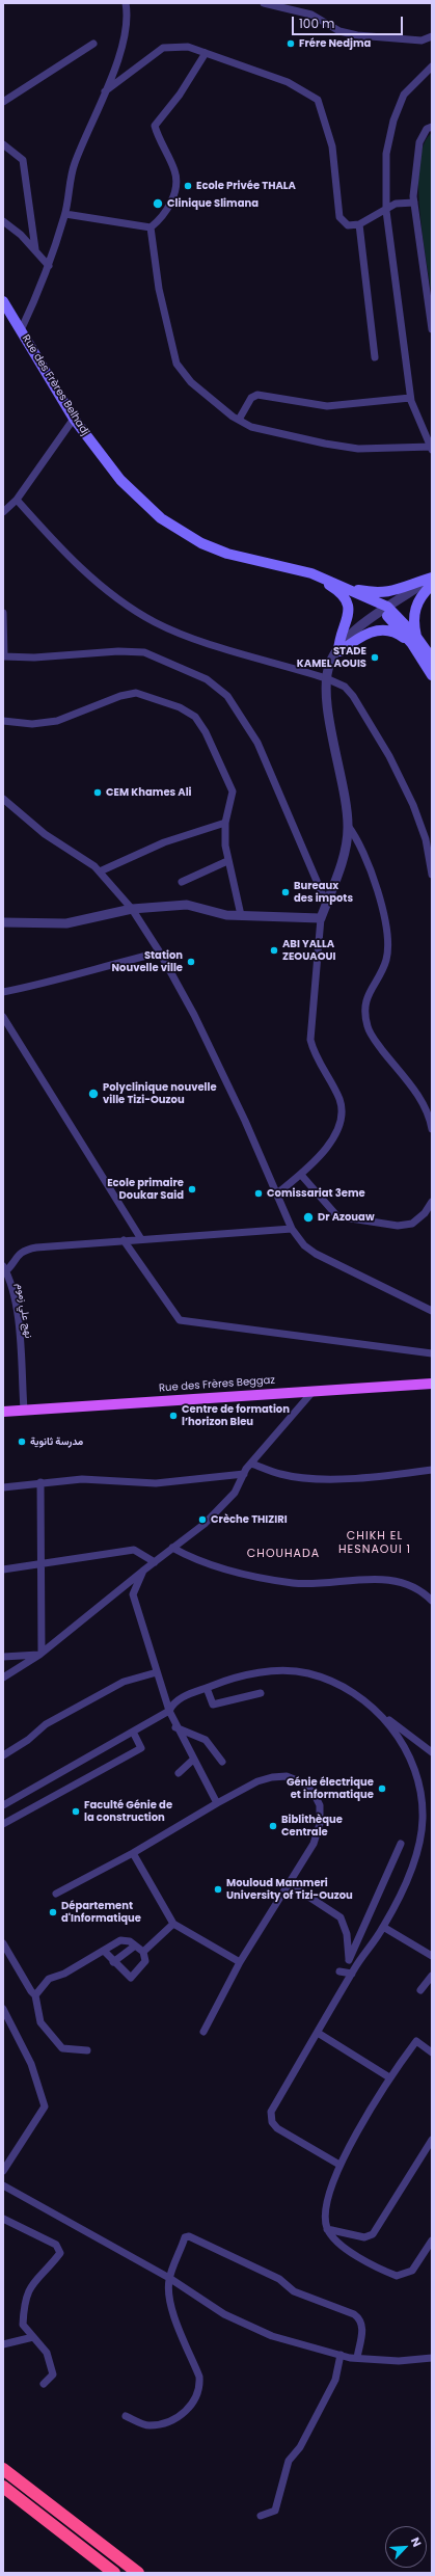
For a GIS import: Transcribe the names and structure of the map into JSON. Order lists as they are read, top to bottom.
{
  "streets": {
    "main road": ["Rue des Frères Belhadj", "Rue des Frères Beggaz"],
    "street": ["نهج علي زموم"]
  },
  "crossings": [
    ["نهج علي زموم", "Rue des Frères Beggaz"]
  ],
  "districts": ["CHIKH EL HESNAOUI 1", "CHOUHADA"],
  "places": [
    "Frére Nedjma",
    "Ecole Privée THALA",
    "Clinique Slimana",
    "STADE KAMEL AOUIS",
    "CEM Khames Ali",
    "Bureaux des impots",
    "ABI YALLA ZEOUAOUI",
    "Station Nouvelle ville",
    "Polyclinique nouvelle ville Tizi-Ouzou",
    "Ecole primaire Doukar Said",
    "Comissariat 3eme",
    "Dr Azouaw",
    "Centre de formation l’horizon Bleu",
    "مدرسة ثانوية",
    "Crèche THIZIRI",
    "Génie électrique et informatique",
    "Faculté Génie de la construction",
    "Biblithèque Centrale",
    "Mouloud Mammeri University of Tizi-Ouzou",
    "Département d'Informatique"
  ],
  "scale_bar": "100 m",
  "north": "top right"
}
